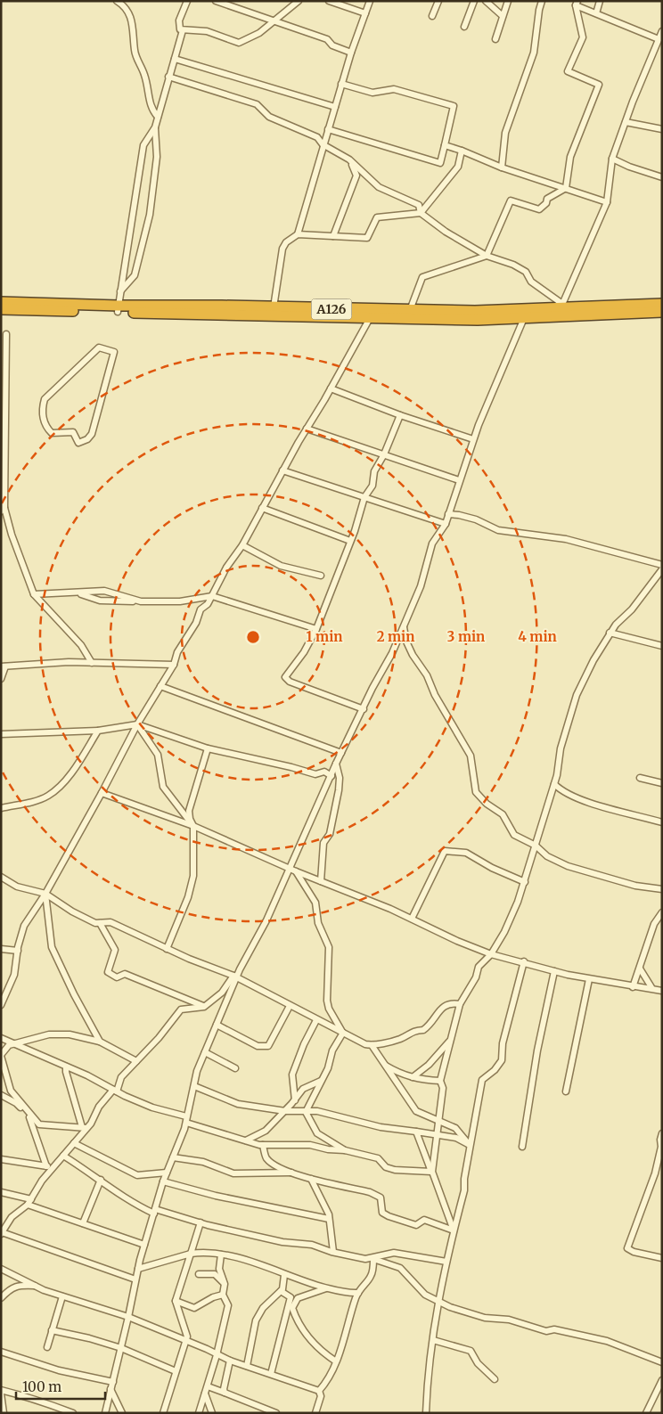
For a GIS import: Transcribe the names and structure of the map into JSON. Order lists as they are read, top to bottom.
{
  "streets": {
    "highway": ["A126"]
  },
  "scale_bar": "100 m",
  "rings": [
    "1 min",
    "2 min",
    "3 min",
    "4 min"
  ]
}
